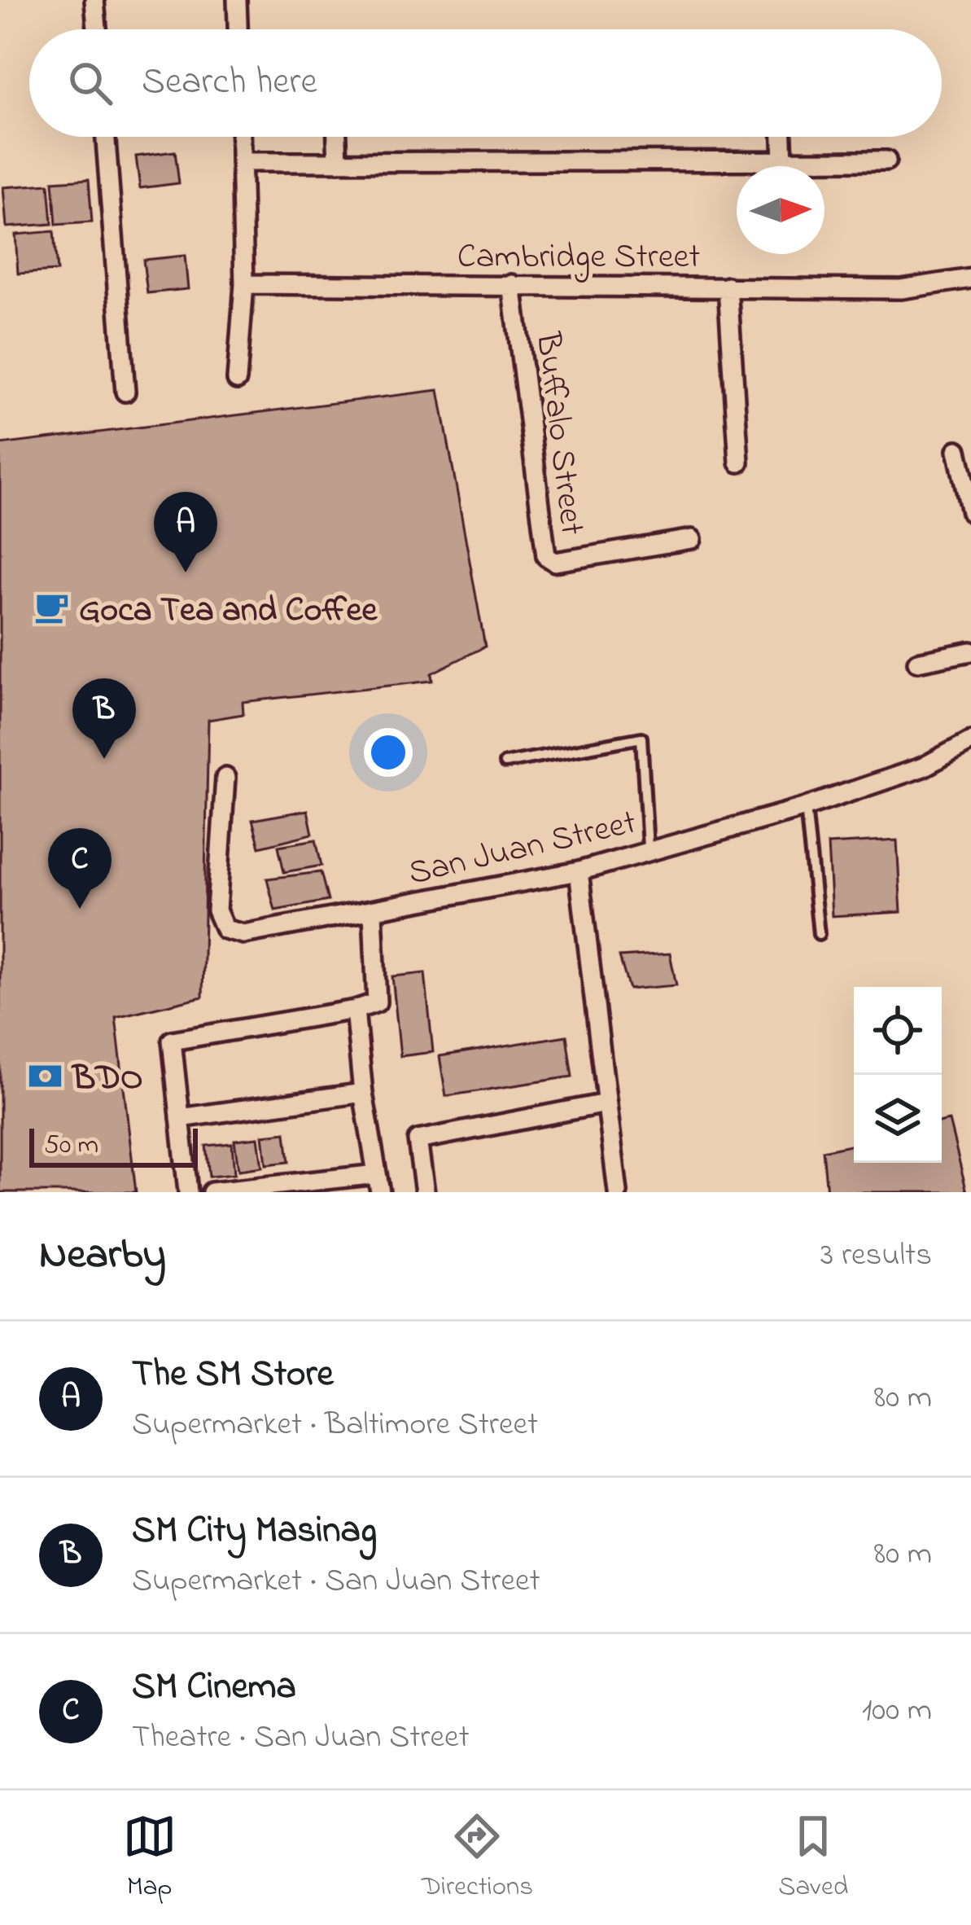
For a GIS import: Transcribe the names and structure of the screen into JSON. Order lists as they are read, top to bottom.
{
  "streets": {
    "street": ["Cambridge Street", "Buffalo Street", "San Juan Street"]
  },
  "crossings": [
    ["Cambridge Street", "Buffalo Street"]
  ],
  "places": {
    "cafe": ["Goca Tea and Coffee"],
    "bank": ["BDO"]
  },
  "scale_bar": "50 m",
  "north": "right",
  "page": {
    "search": "Search here",
    "pins": ["A", "B", "C"],
    "scale": "50 m",
    "heading": ["Nearby", "3 results"],
    "list": [
      {
        "mark": "A",
        "name": "The SM Store",
        "note": "Supermarket · Baltimore Street",
        "value": "80 m"
      },
      {
        "mark": "B",
        "name": "SM City Masinag",
        "note": "Supermarket · San Juan Street",
        "value": "80 m"
      },
      {
        "mark": "C",
        "name": "SM Cinema",
        "note": "Theatre · San Juan Street",
        "value": "100 m"
      }
    ],
    "nav": ["Map", "Directions", "Saved"]
  }
}
